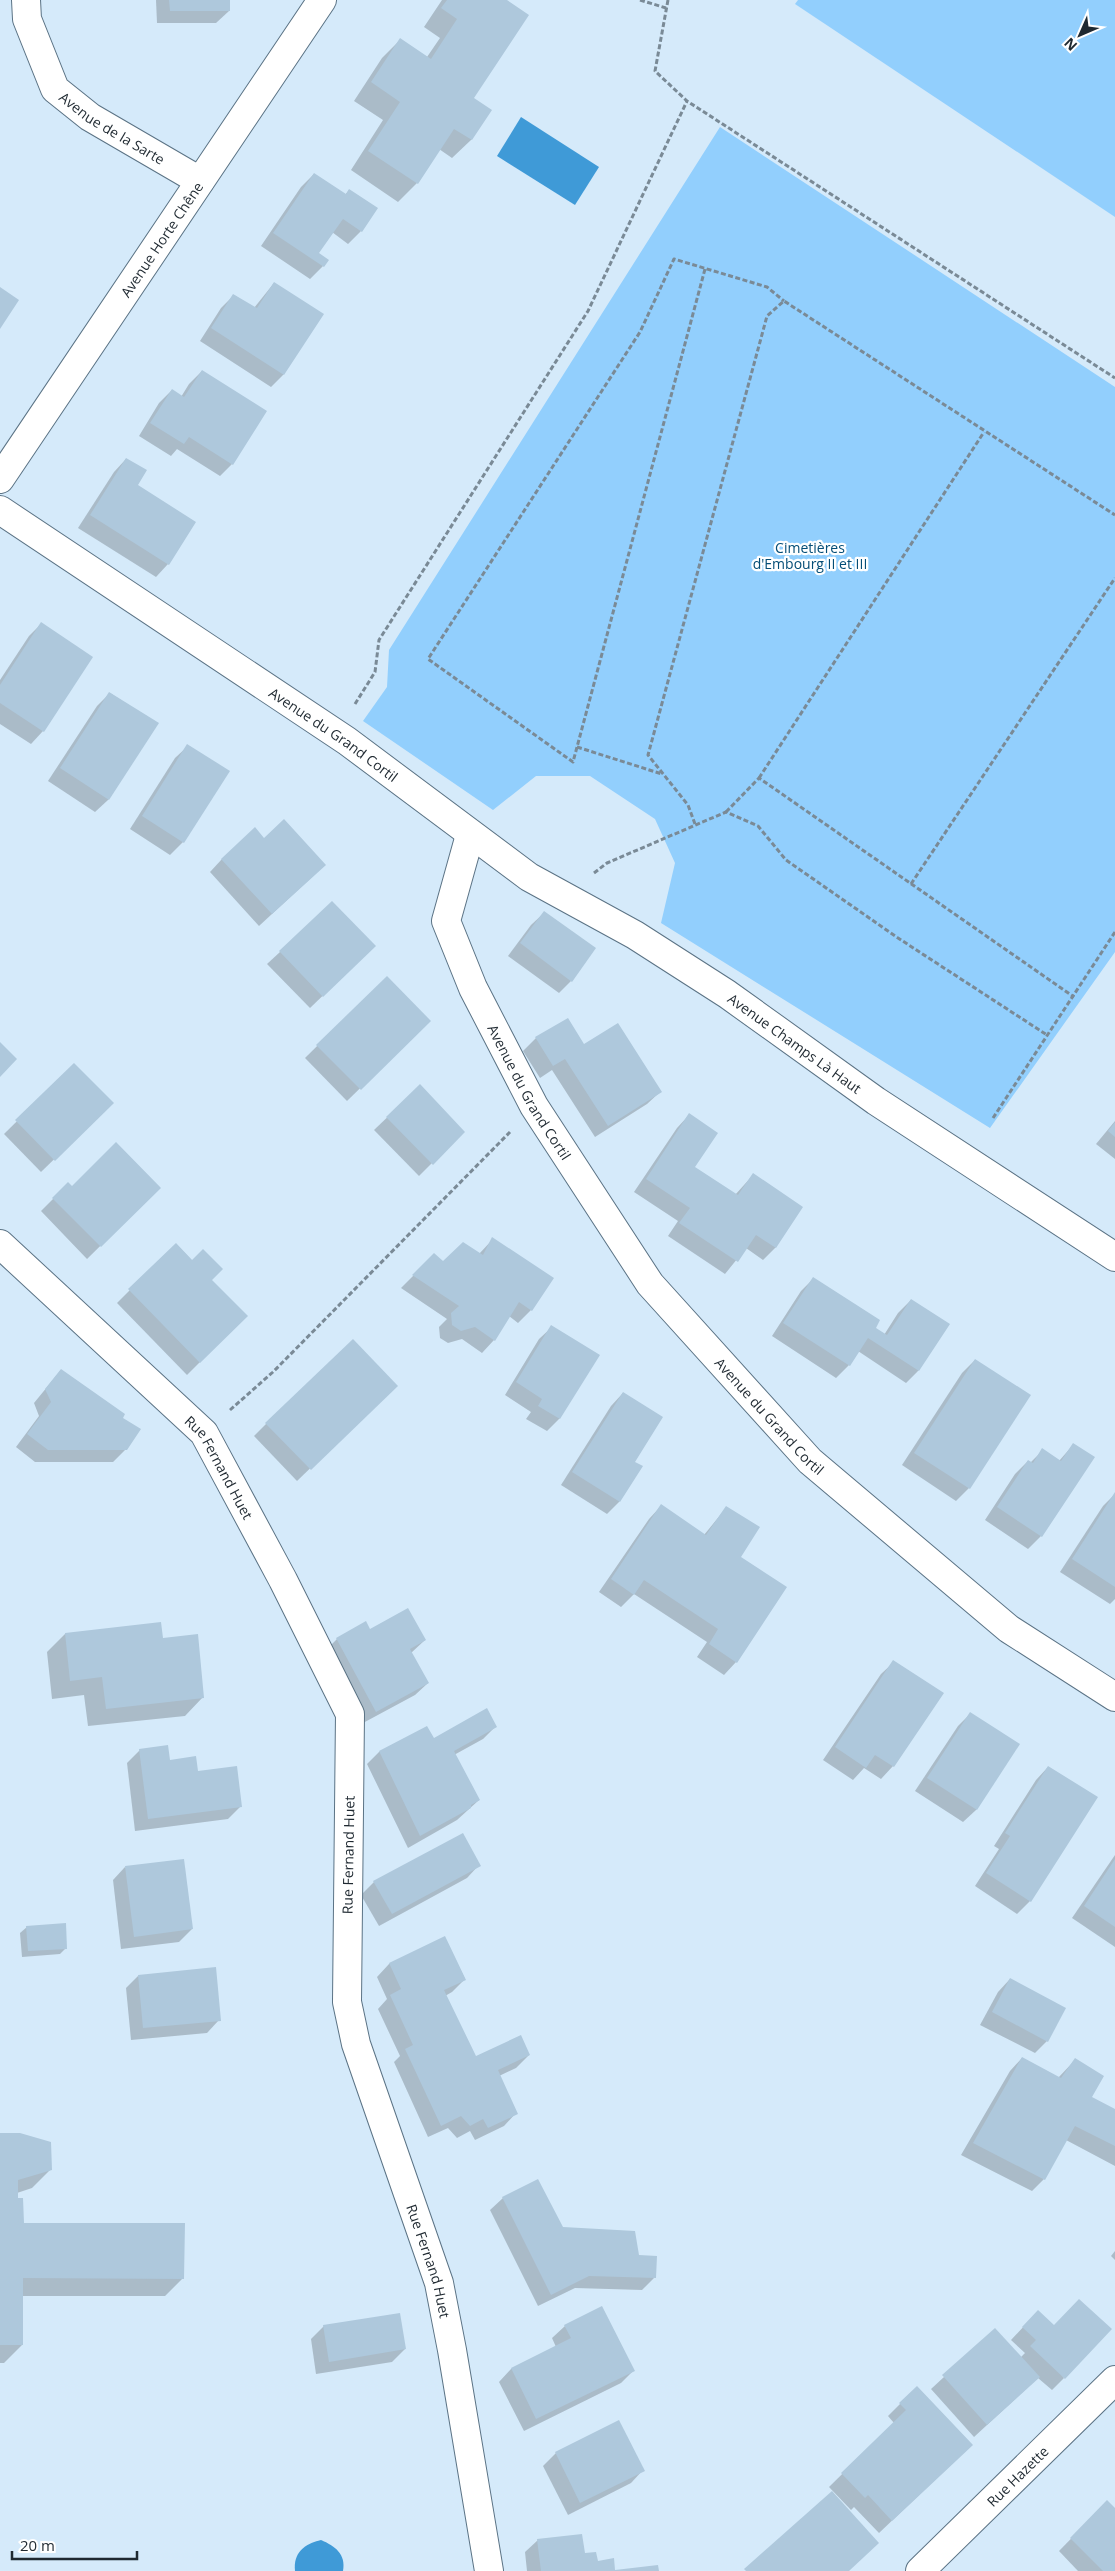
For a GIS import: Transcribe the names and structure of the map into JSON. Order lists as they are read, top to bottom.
{
  "streets": {
    "street": [
      "Avenue de la Sarte",
      "Avenue Horte Chêne",
      "Avenue du Grand Cortil",
      "Avenue Champs Là Haut",
      "Rue Fernand Huet",
      "Rue Hazette"
    ]
  },
  "crossings": [
    ["Avenue de la Sarte", "Avenue Horte Chêne"],
    ["Avenue du Grand Cortil", "Avenue Champs Là Haut"]
  ],
  "parks": ["Cimetières d'Embourg II et III"],
  "scale_bar": "20 m",
  "north": "bottom left"
}
